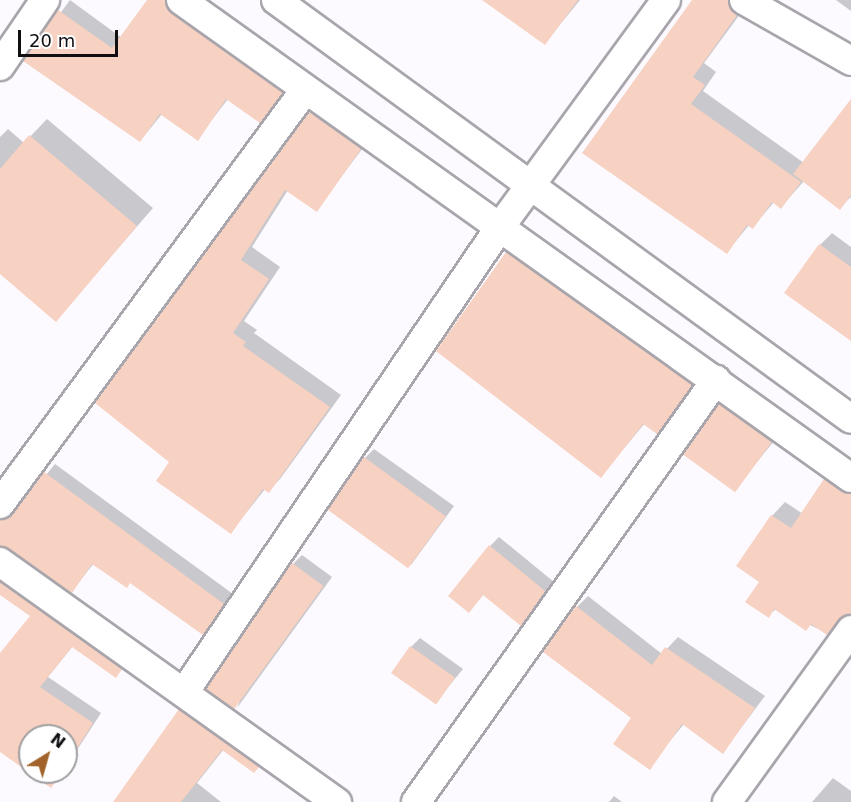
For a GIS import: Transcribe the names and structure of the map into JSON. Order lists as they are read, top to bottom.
{
  "scale_bar": "20 m",
  "north": "top right"
}
